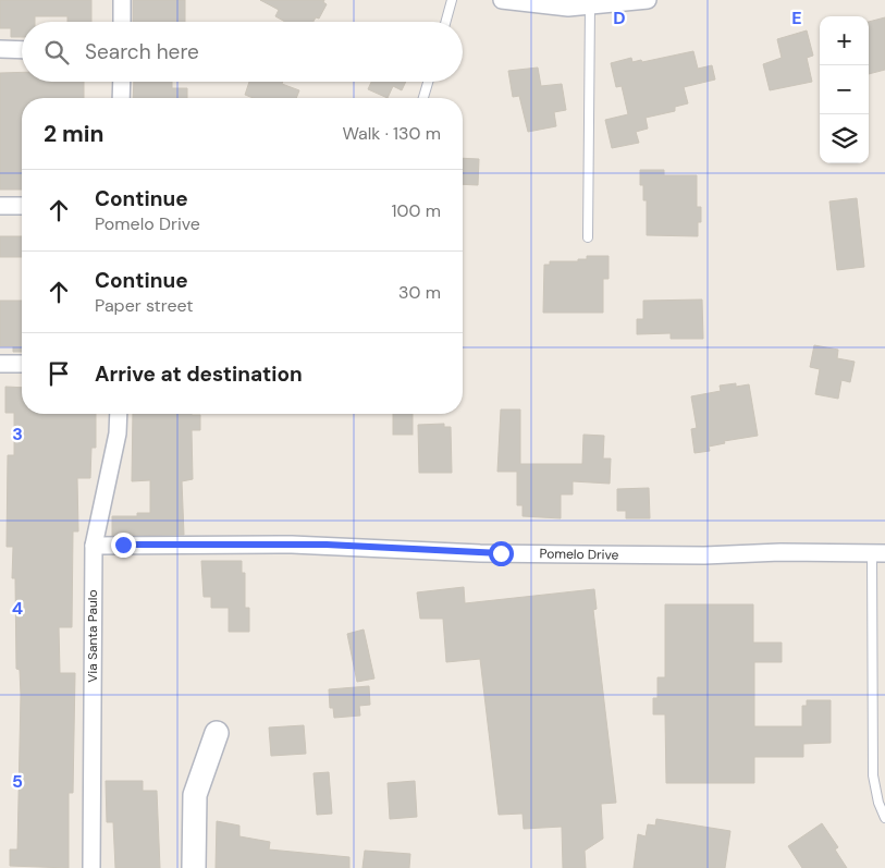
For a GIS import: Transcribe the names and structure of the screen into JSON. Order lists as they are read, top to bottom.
{
  "streets": {
    "street": ["Pomelo Drive", "Via Santa Paulo"]
  },
  "crossings": [
    ["Pomelo Drive", "Via Santa Paulo"]
  ],
  "page": {
    "map_buttons": ["+", "−"],
    "search": "Search here",
    "heading": ["2 min", "Walk · 130 m"],
    "list": [
      ["Continue", "Pomelo Drive", "100 m"],
      ["Continue", "Paper street", "30 m"],
      "Arrive at destination"
    ]
  },
  "grid": {
    "columns": ["D", "E"],
    "rows": ["3", "4", "5"]
  }
}
